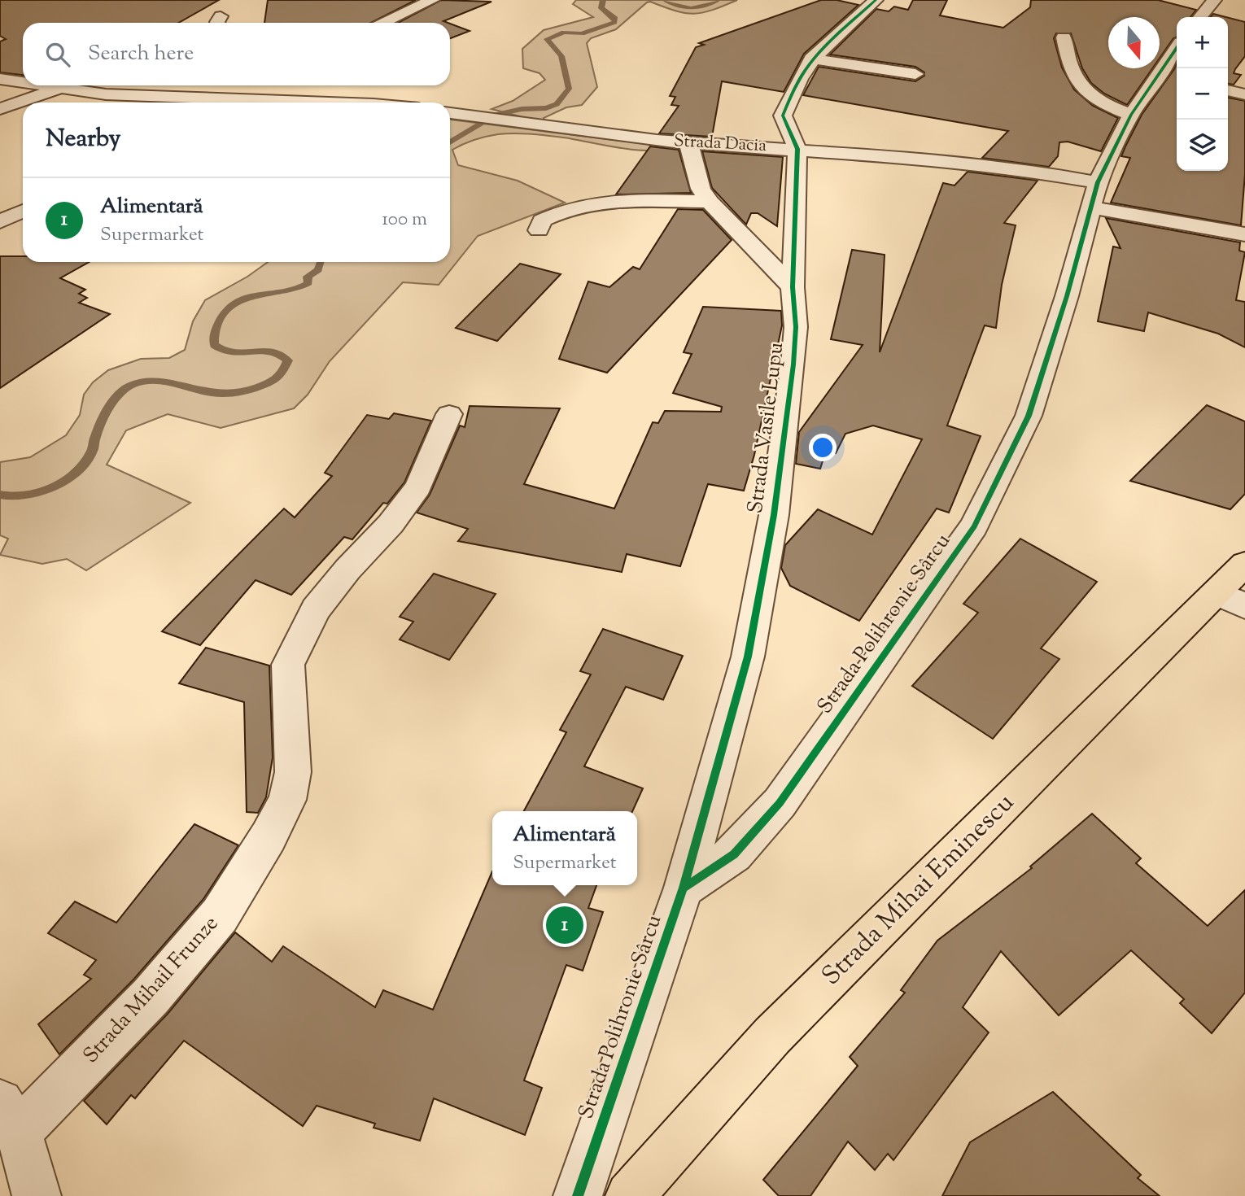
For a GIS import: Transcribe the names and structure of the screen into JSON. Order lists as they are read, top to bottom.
{
  "streets": {
    "main road": ["Strada Mihai Eminescu"],
    "street": [
      "Strada Dacia",
      "Strada Vasile Lupu",
      "Strada Polihronie Sârcu",
      "Strada Mihail Frunze"
    ]
  },
  "crossings": [
    ["Strada Dacia", "Strada Vasile Lupu"],
    ["Strada Dacia", "Strada Polihronie Sârcu"],
    ["Strada Vasile Lupu", "Strada Polihronie Sârcu"]
  ],
  "north": "bottom",
  "page": {
    "map_buttons": ["+", "−"],
    "search": "Search here",
    "heading": "Nearby",
    "list": [
      {
        "mark": "1",
        "name": "Alimentară",
        "note": "Supermarket",
        "value": "100 m"
      }
    ],
    "popup": ["Alimentară", "Supermarket"],
    "pins": "1"
  }
}
